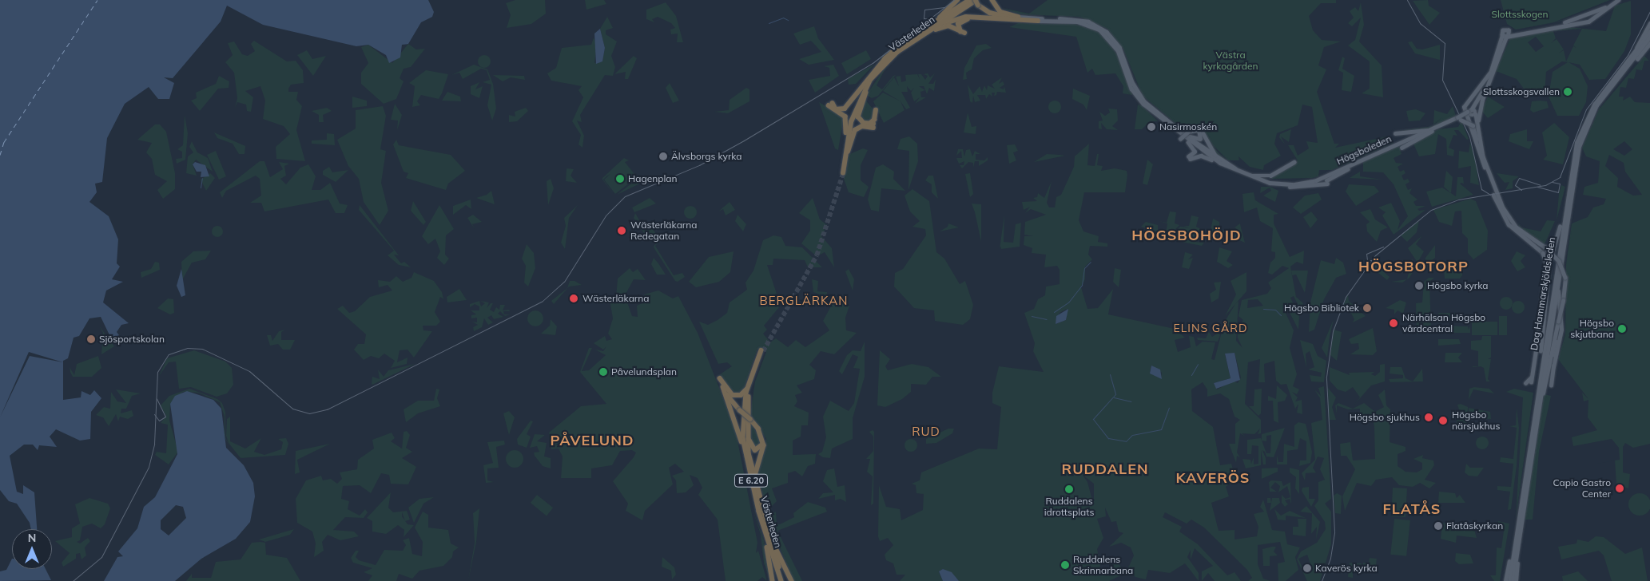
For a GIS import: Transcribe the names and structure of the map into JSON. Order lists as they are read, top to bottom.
{
  "streets": {
    "highway": ["Västerleden", "E 6.20"],
    "main road": ["Högsboleden", "Dag Hammarskjöldsleden"]
  },
  "districts": [
    "HÖGSBOHÖJD",
    "HÖGSBOTORP",
    "BERGLÄRKAN",
    "ELINS GÅRD",
    "RUD",
    "PÅVELUND",
    "RUDDALEN",
    "KAVERÖS",
    "FLATÅS"
  ],
  "parks": ["Slottsskogen", "Västra kyrkogården"],
  "places": [
    "Slottsskogsvallen",
    "Nasirmoskén",
    "Älvsborgs kyrka",
    "Hagenplan",
    "Wästerläkarna Redegatan",
    "Högsbo kyrka",
    "Wästerläkarna",
    "Högsbo Bibliotek",
    "Närhälsan Högsbo vårdcentral",
    "Högsbo skjutbana",
    "Sjösportskolan",
    "Påvelundsplan",
    "Högsbo sjukhus",
    "Högsbo närsjukhus",
    "Capio Gastro Center",
    "Ruddalens idrottsplats",
    "Flatåskyrkan",
    "Ruddalens Skrinnarbana",
    "Kaverös kyrka"
  ],
  "north": "top"
}
